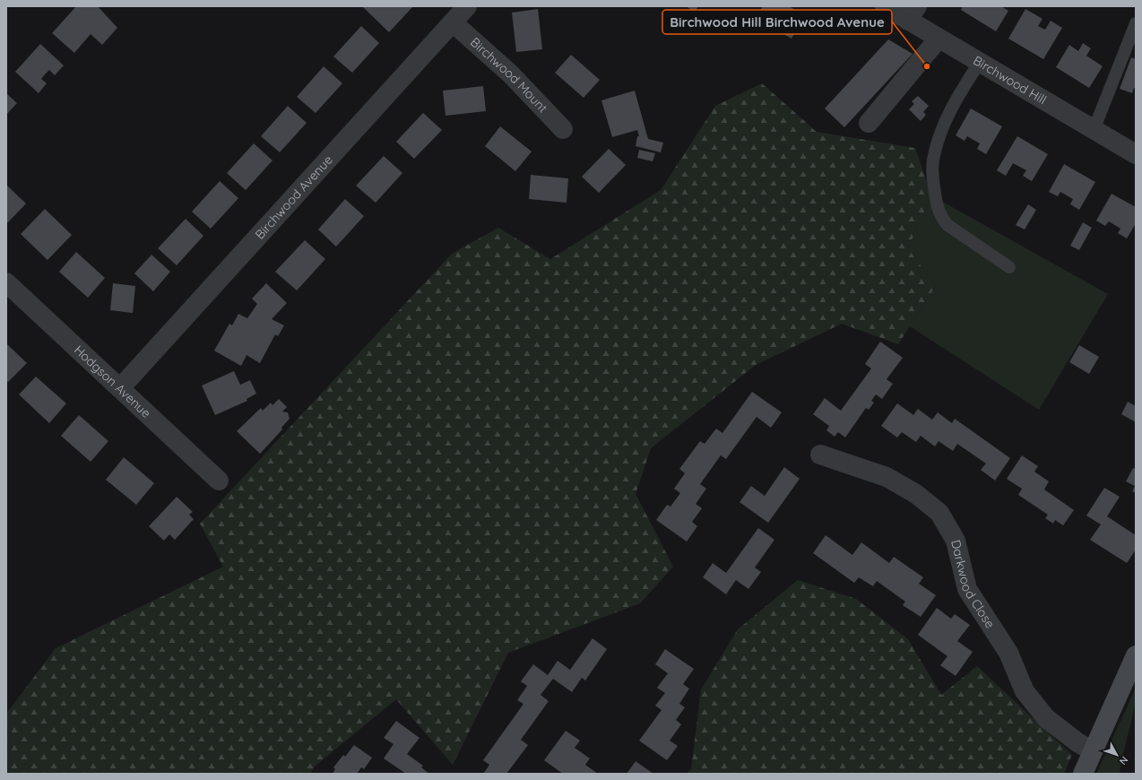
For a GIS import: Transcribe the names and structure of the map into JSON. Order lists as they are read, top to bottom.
{
  "streets": {
    "street": [
      "Birchwood Mount",
      "Birchwood Hill",
      "Birchwood Avenue",
      "Hodgson Avenue",
      "Darkwood Close"
    ]
  },
  "crossings": [
    ["Birchwood Mount", "Birchwood Avenue"],
    ["Birchwood Avenue", "Hodgson Avenue"]
  ],
  "places": ["Birchwood Hill Birchwood Avenue"],
  "north": "bottom right"
}
